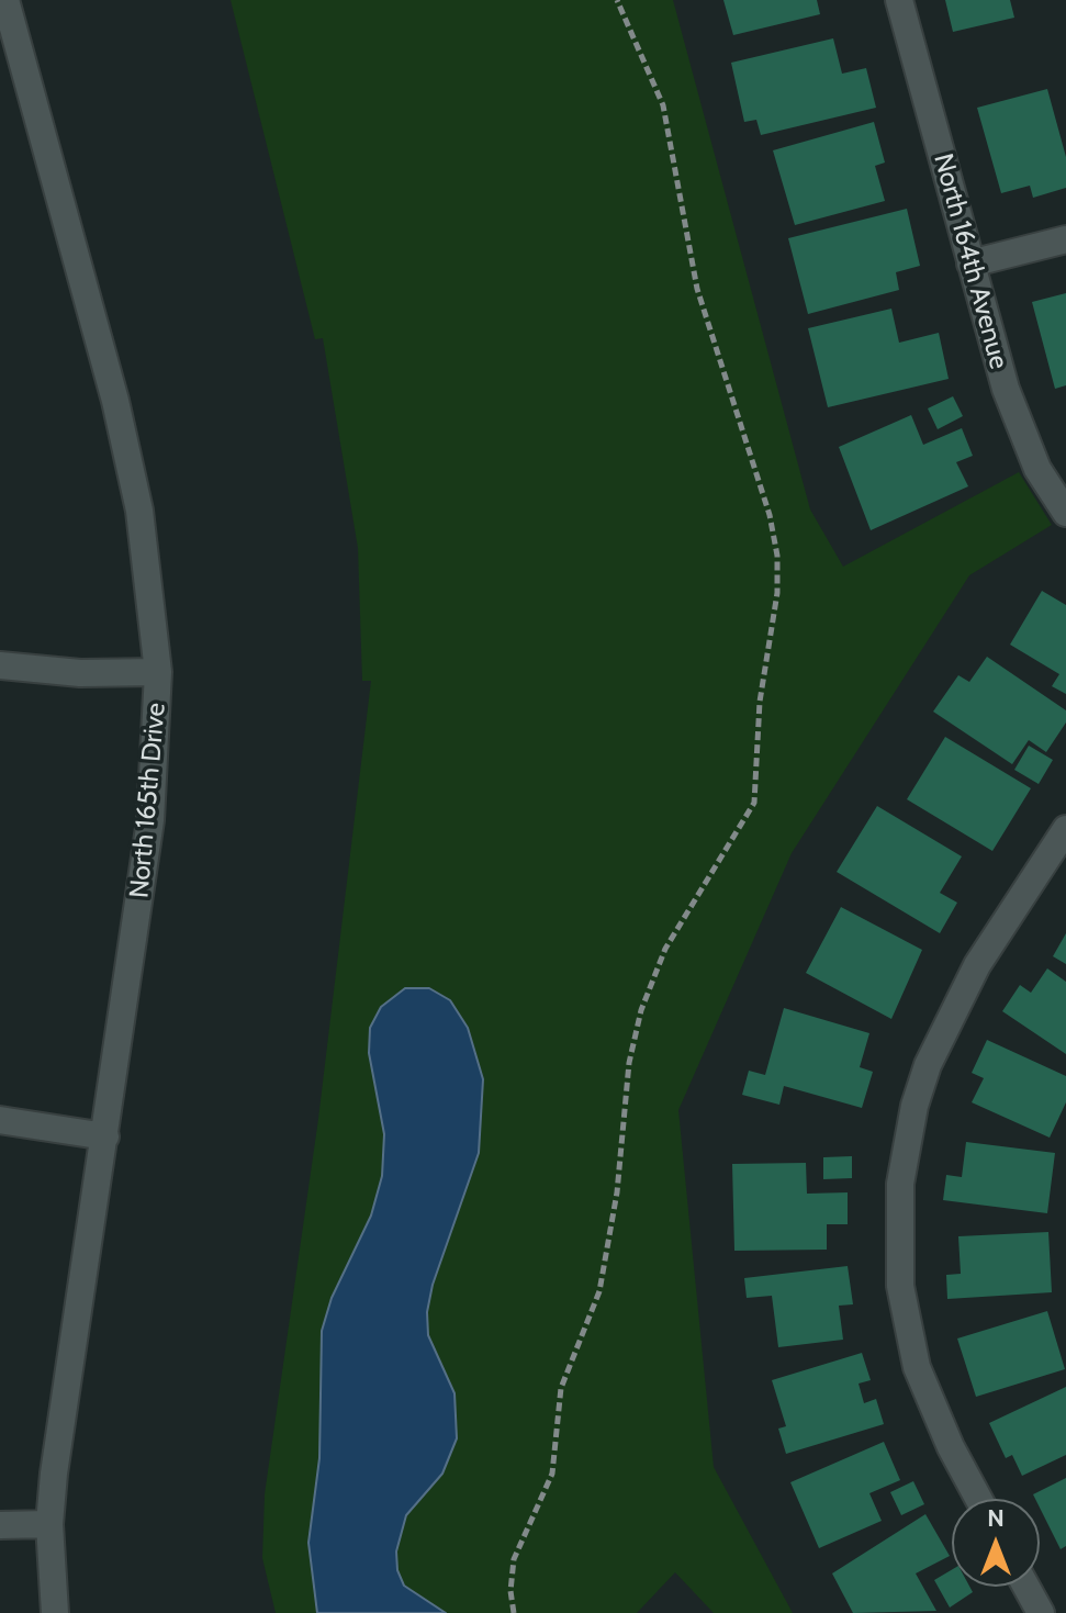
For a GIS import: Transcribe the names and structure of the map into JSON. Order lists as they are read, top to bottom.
{
  "streets": {
    "street": ["North 164th Avenue", "North 165th Drive"]
  },
  "north": "top"
}
